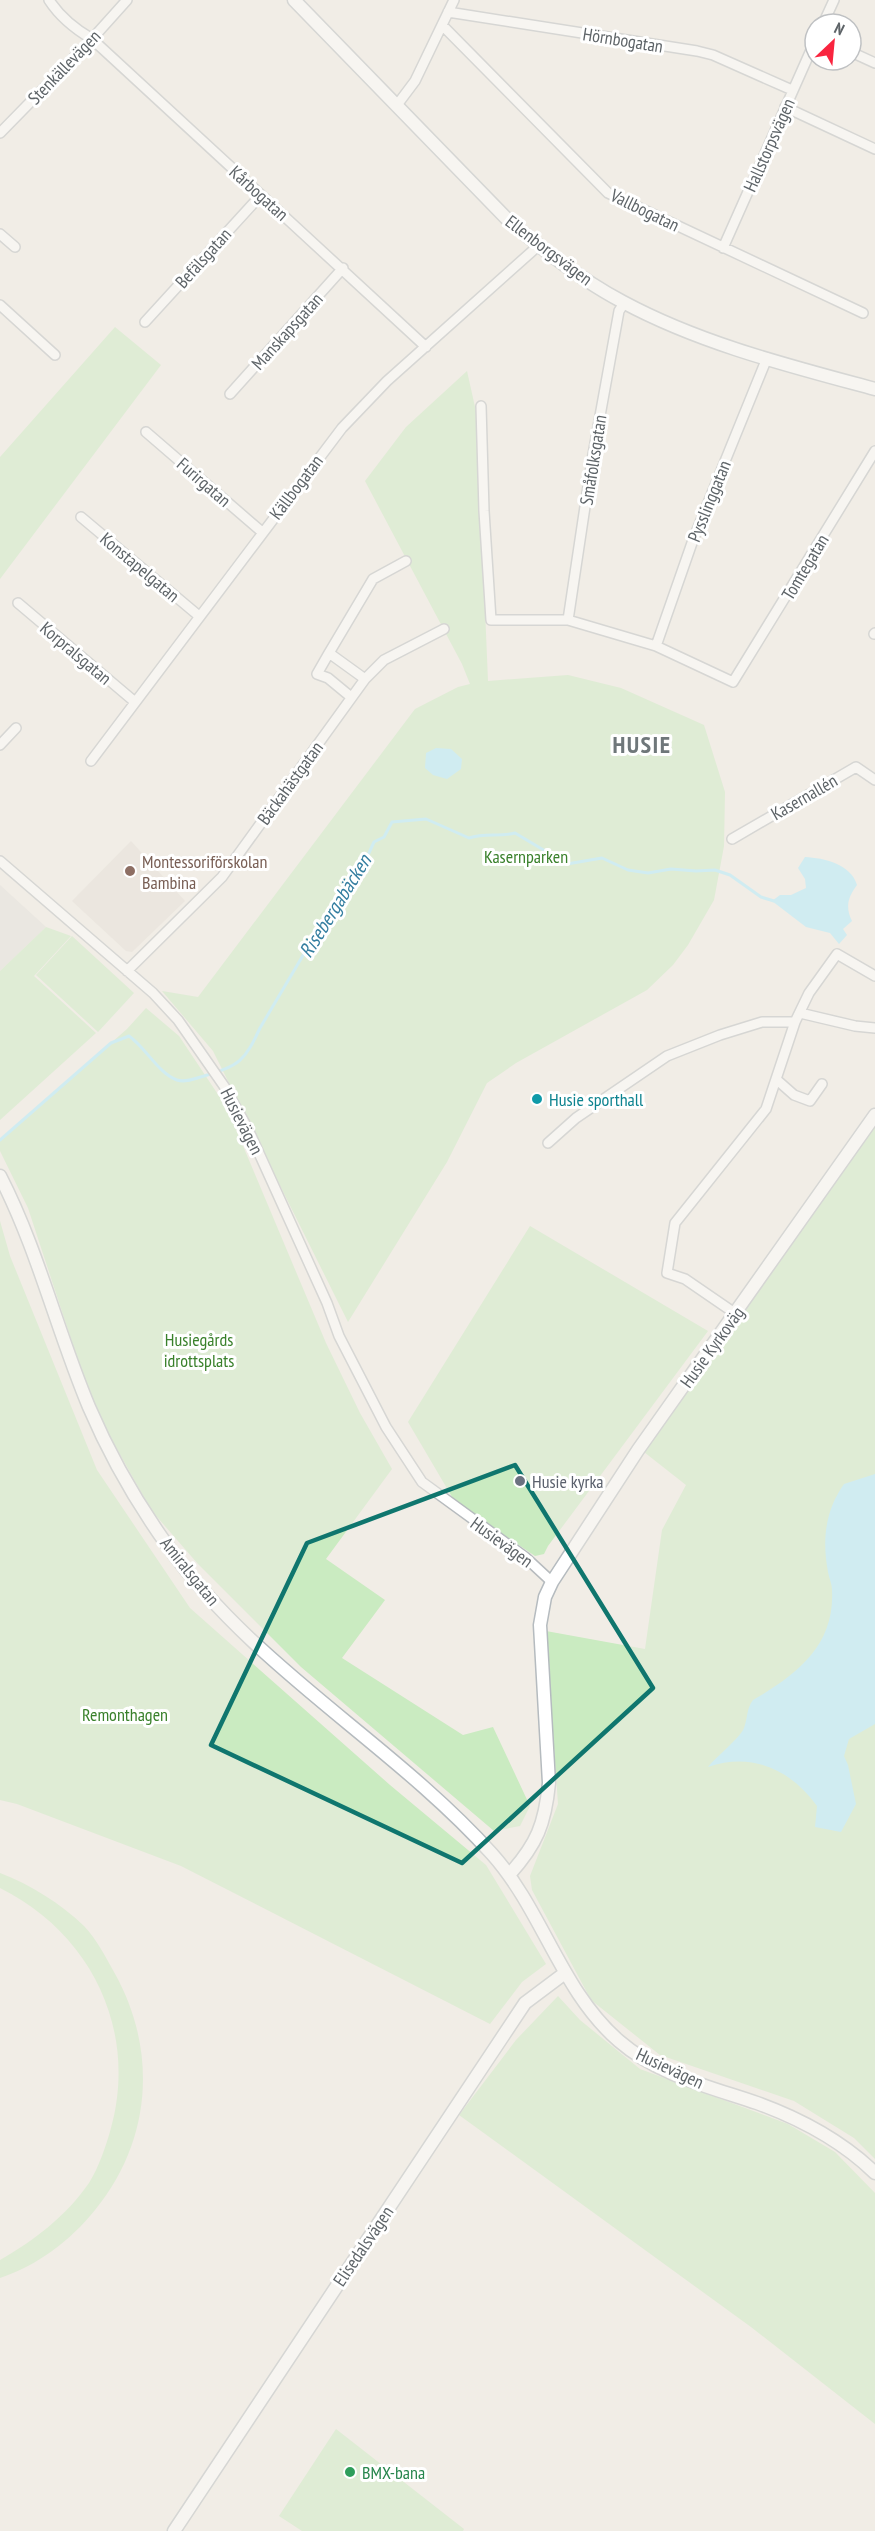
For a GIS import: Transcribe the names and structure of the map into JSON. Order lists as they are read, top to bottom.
{
  "streets": {
    "street": [
      "Hörnbogatan",
      "Stenkällevägen",
      "Hallstorpsvägen",
      "Kårbogatan",
      "Vallbogatan",
      "Ellenborgsvägen",
      "Befälsgatan",
      "Manskapsgatan",
      "Småfolksgatan",
      "Furirgatan",
      "Källbogatan",
      "Pysslinggatan",
      "Konstapelgatan",
      "Tomtegatan",
      "Korpralsgatan",
      "Bäckahästgatan",
      "Kasernallén",
      "Husievägen",
      "Husie Kyrkoväg",
      "Amiralsgatan",
      "Elisedalsvägen"
    ]
  },
  "crossings": [
    ["Hörnbogatan", "Hallstorpsvägen"],
    ["Stenkällevägen", "Kårbogatan"],
    ["Hallstorpsvägen", "Vallbogatan"],
    ["Kårbogatan", "Befälsgatan"],
    ["Kårbogatan", "Manskapsgatan"],
    ["Kårbogatan", "Källbogatan"],
    ["Ellenborgsvägen", "Småfolksgatan"],
    ["Ellenborgsvägen", "Källbogatan"],
    ["Ellenborgsvägen", "Pysslinggatan"],
    ["Furirgatan", "Källbogatan"],
    ["Källbogatan", "Konstapelgatan"],
    ["Källbogatan", "Korpralsgatan"],
    ["Pysslinggatan", "Tomtegatan"],
    ["Bäckahästgatan", "Husievägen"],
    ["Husievägen", "Husie Kyrkoväg"],
    ["Husievägen", "Amiralsgatan"],
    ["Husievägen", "Elisedalsvägen"]
  ],
  "districts": ["HUSIE"],
  "water": ["Risebergabäcken"],
  "parks": ["Kasernparken", "Husiegårds idrottsplats", "Remonthagen"],
  "places": [
    "Montessoriförskolan Bambina",
    "Husie sporthall",
    "Husie kyrka",
    "BMX-bana"
  ],
  "north": "top right"
}
